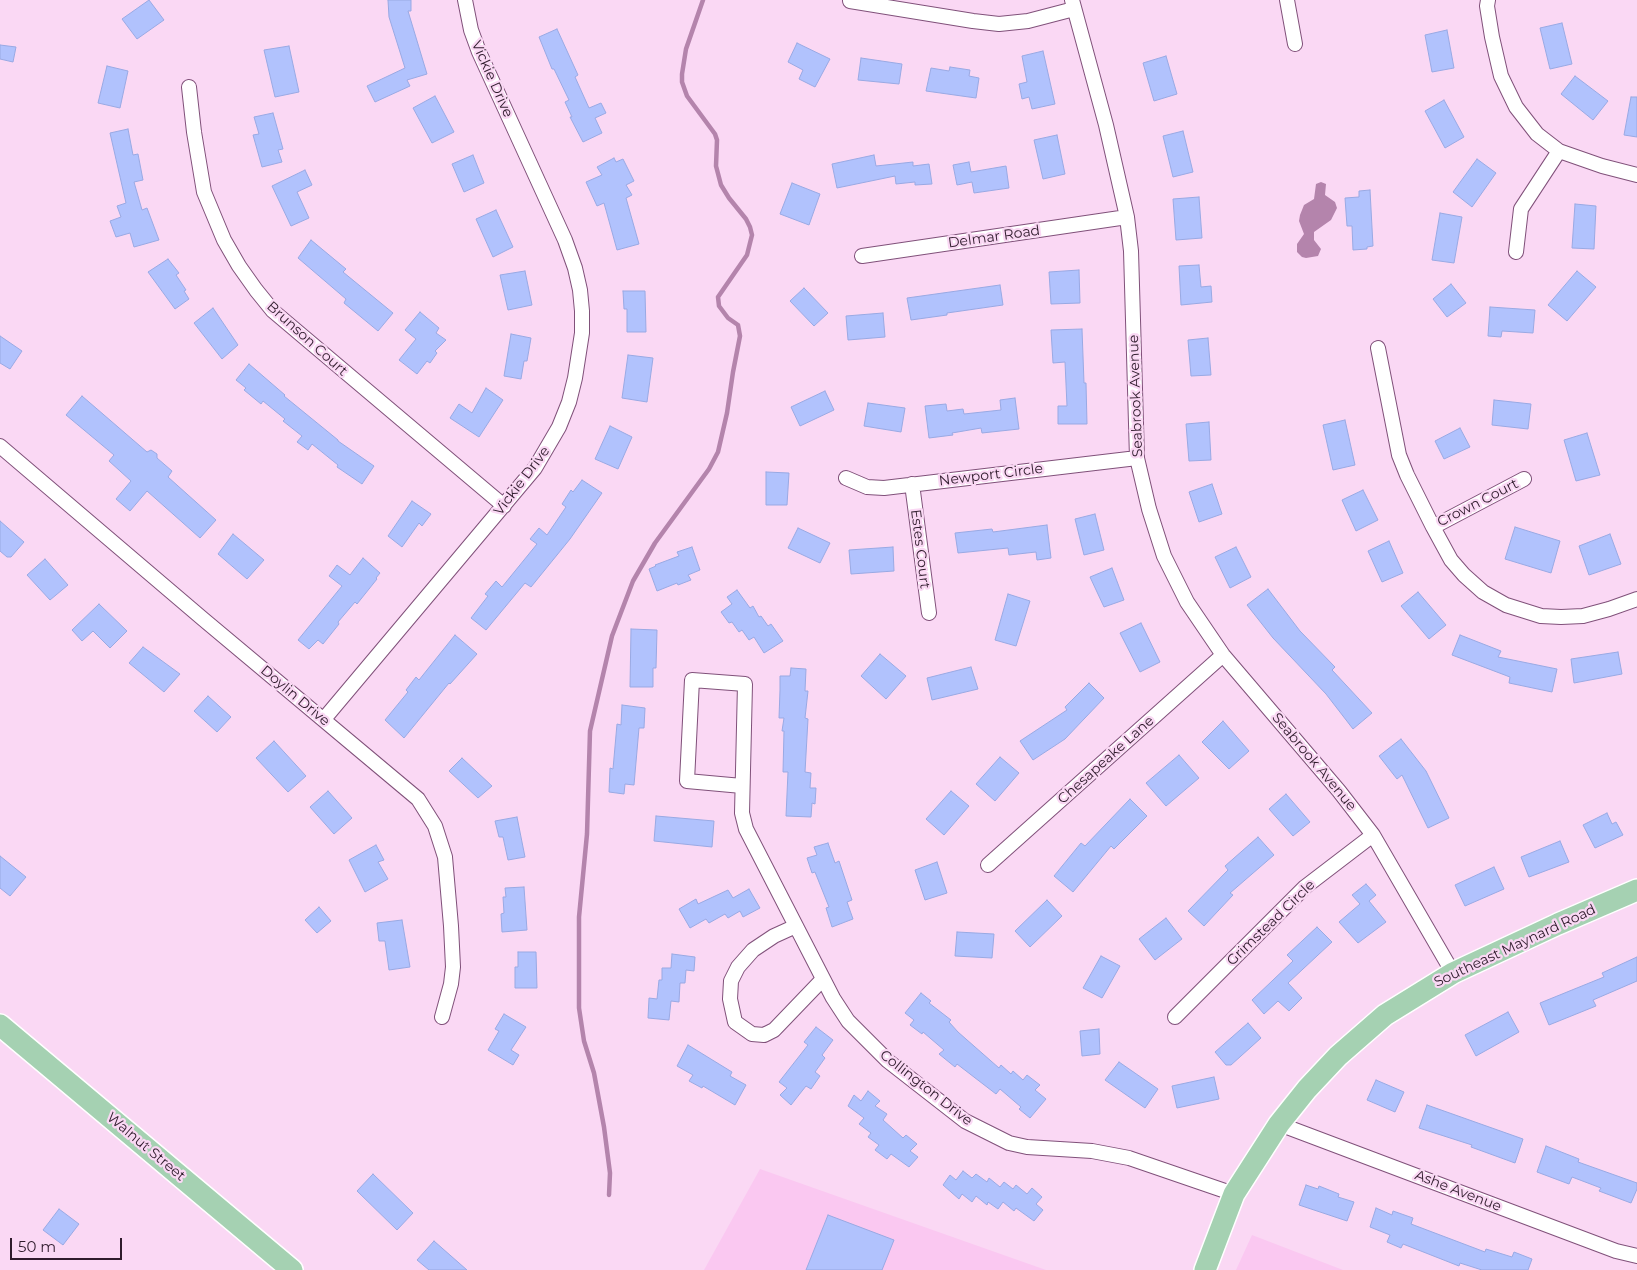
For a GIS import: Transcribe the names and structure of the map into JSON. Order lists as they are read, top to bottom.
{
  "streets": {
    "main road": ["Southeast Maynard Road", "Walnut Street"],
    "street": [
      "Vickie Drive",
      "Delmar Road",
      "Brunson Court",
      "Seabrook Avenue",
      "Newport Circle",
      "Crown Court",
      "Estes Court",
      "Doylin Drive",
      "Chesapeake Lane",
      "Grimstead Circle",
      "Collington Drive",
      "Ashe Avenue"
    ]
  },
  "crossings": [
    ["Vickie Drive", "Brunson Court"],
    ["Vickie Drive", "Doylin Drive"],
    ["Delmar Road", "Seabrook Avenue"],
    ["Seabrook Avenue", "Newport Circle"],
    ["Seabrook Avenue", "Chesapeake Lane"],
    ["Seabrook Avenue", "Grimstead Circle"],
    ["Seabrook Avenue", "Southeast Maynard Road"],
    ["Newport Circle", "Estes Court"],
    ["Southeast Maynard Road", "Collington Drive"],
    ["Southeast Maynard Road", "Ashe Avenue"]
  ],
  "scale_bar": "50 m"
}
